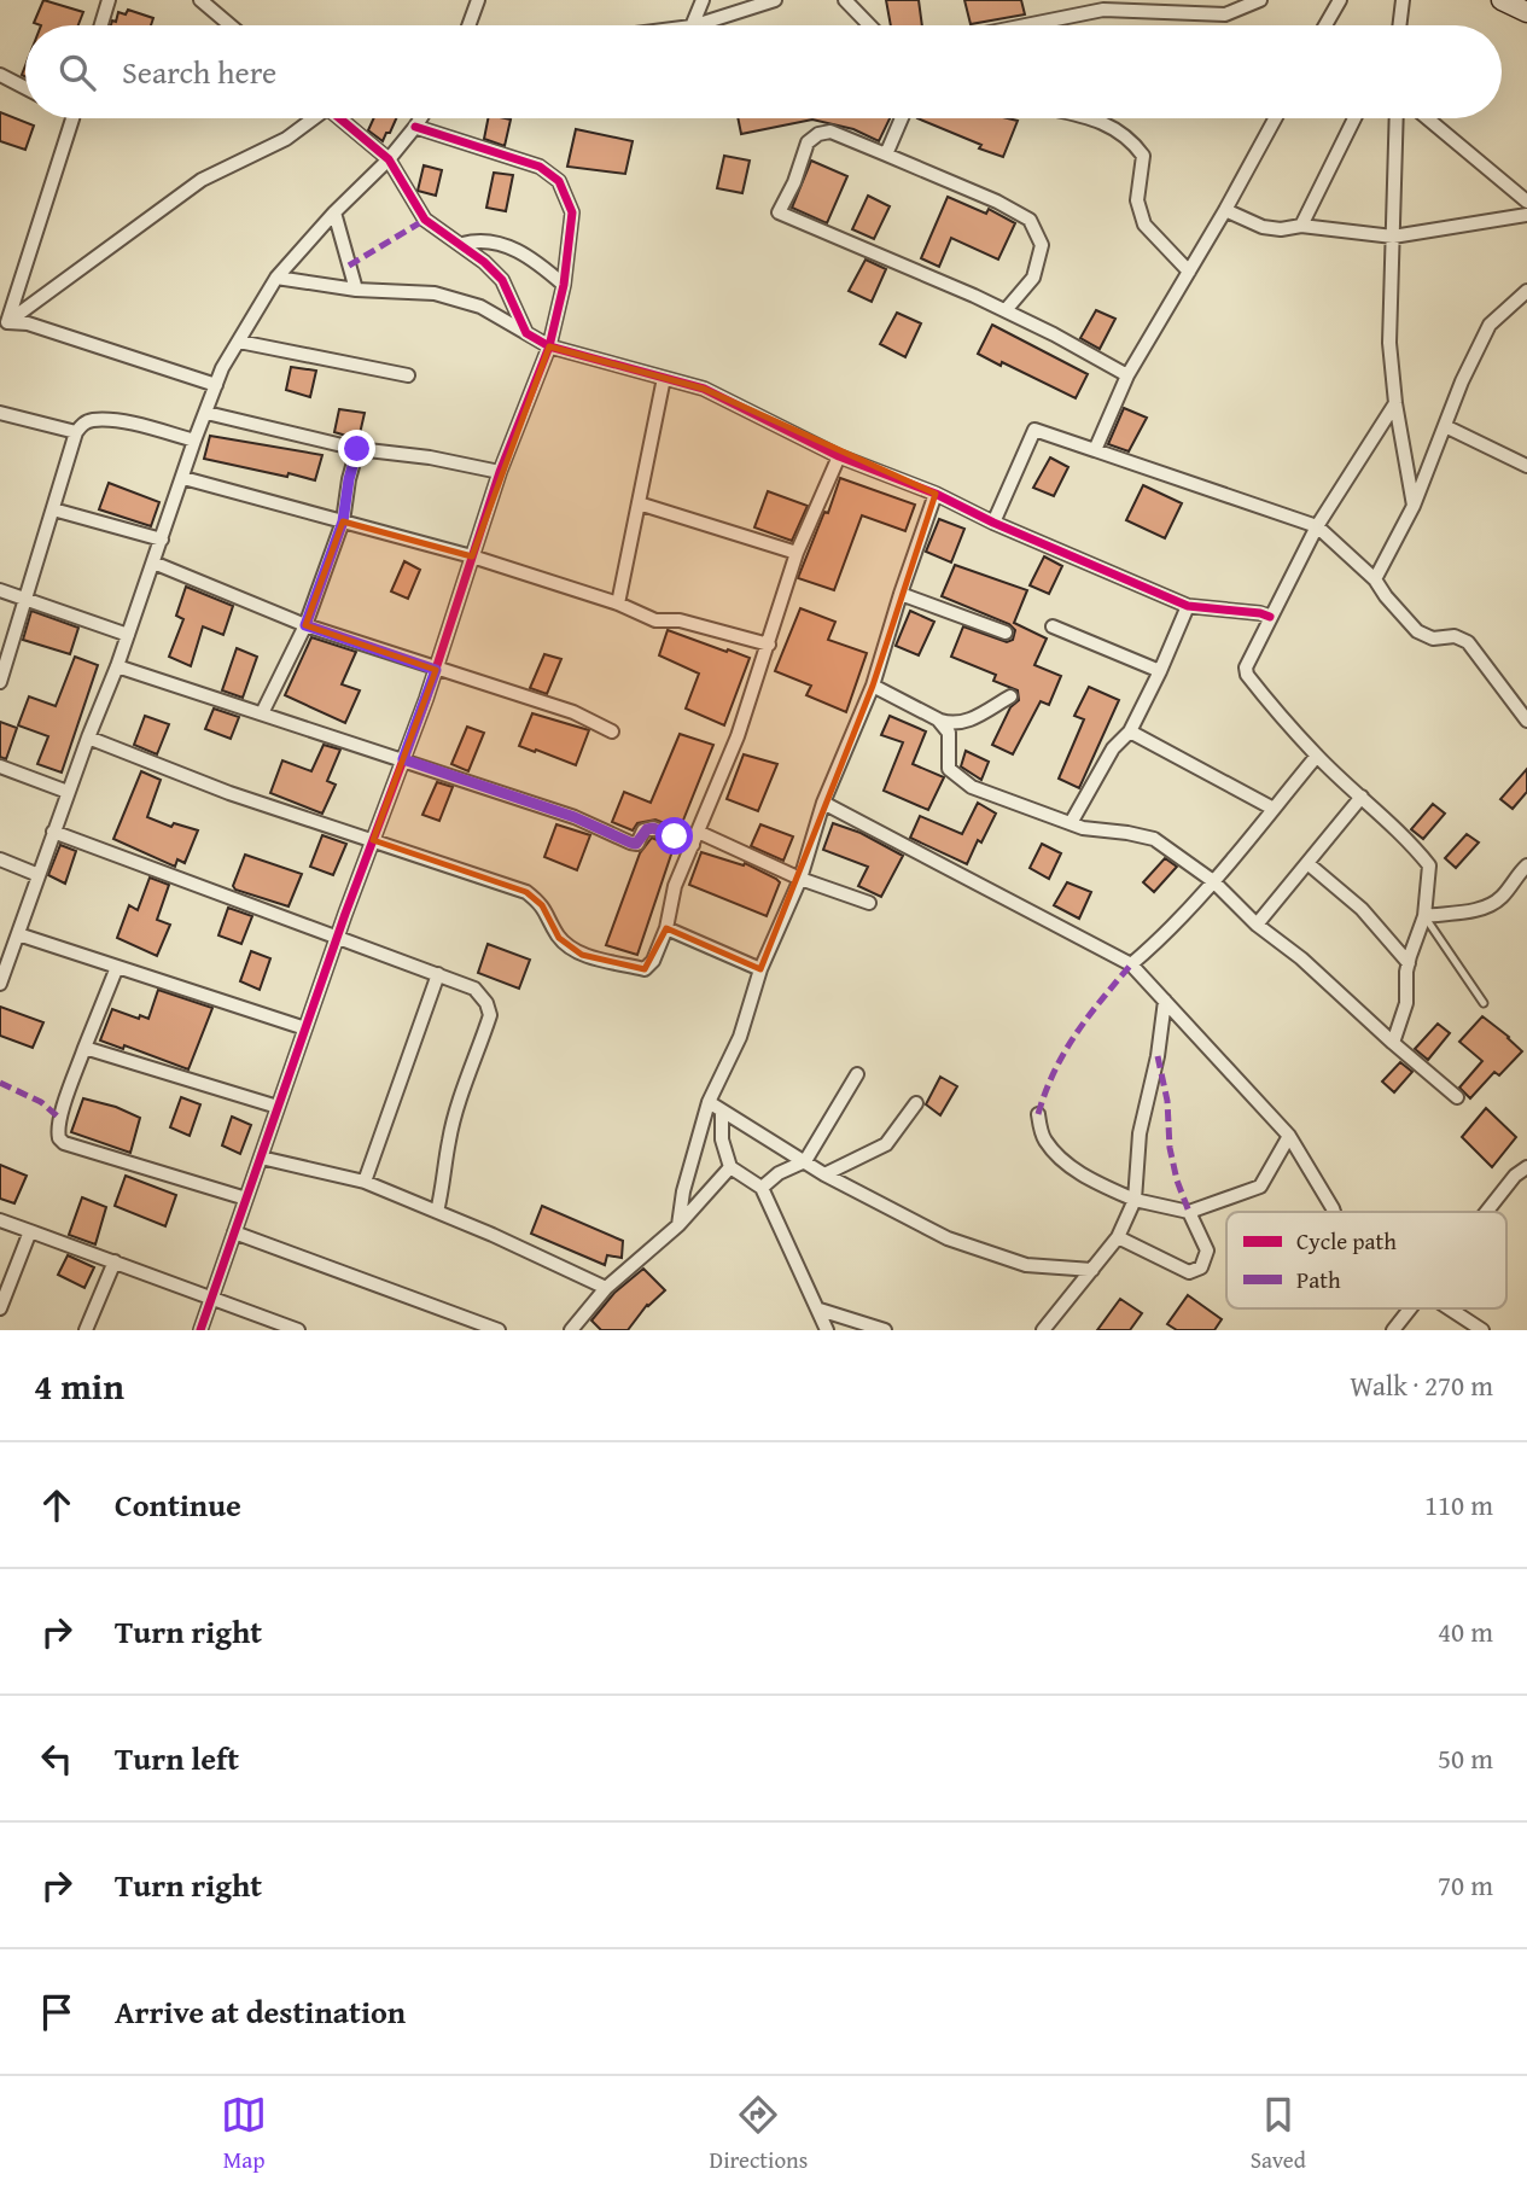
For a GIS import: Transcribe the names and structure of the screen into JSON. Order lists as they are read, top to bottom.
{
  "legend": ["Cycle path", "Path"],
  "page": {
    "search": "Search here",
    "heading": ["4 min", "Walk · 270 m"],
    "list": [
      ["Continue", "110 m"],
      ["Turn right", "40 m"],
      ["Turn left", "50 m"],
      ["Turn right", "70 m"],
      "Arrive at destination"
    ],
    "nav": ["Map", "Directions", "Saved"]
  }
}
